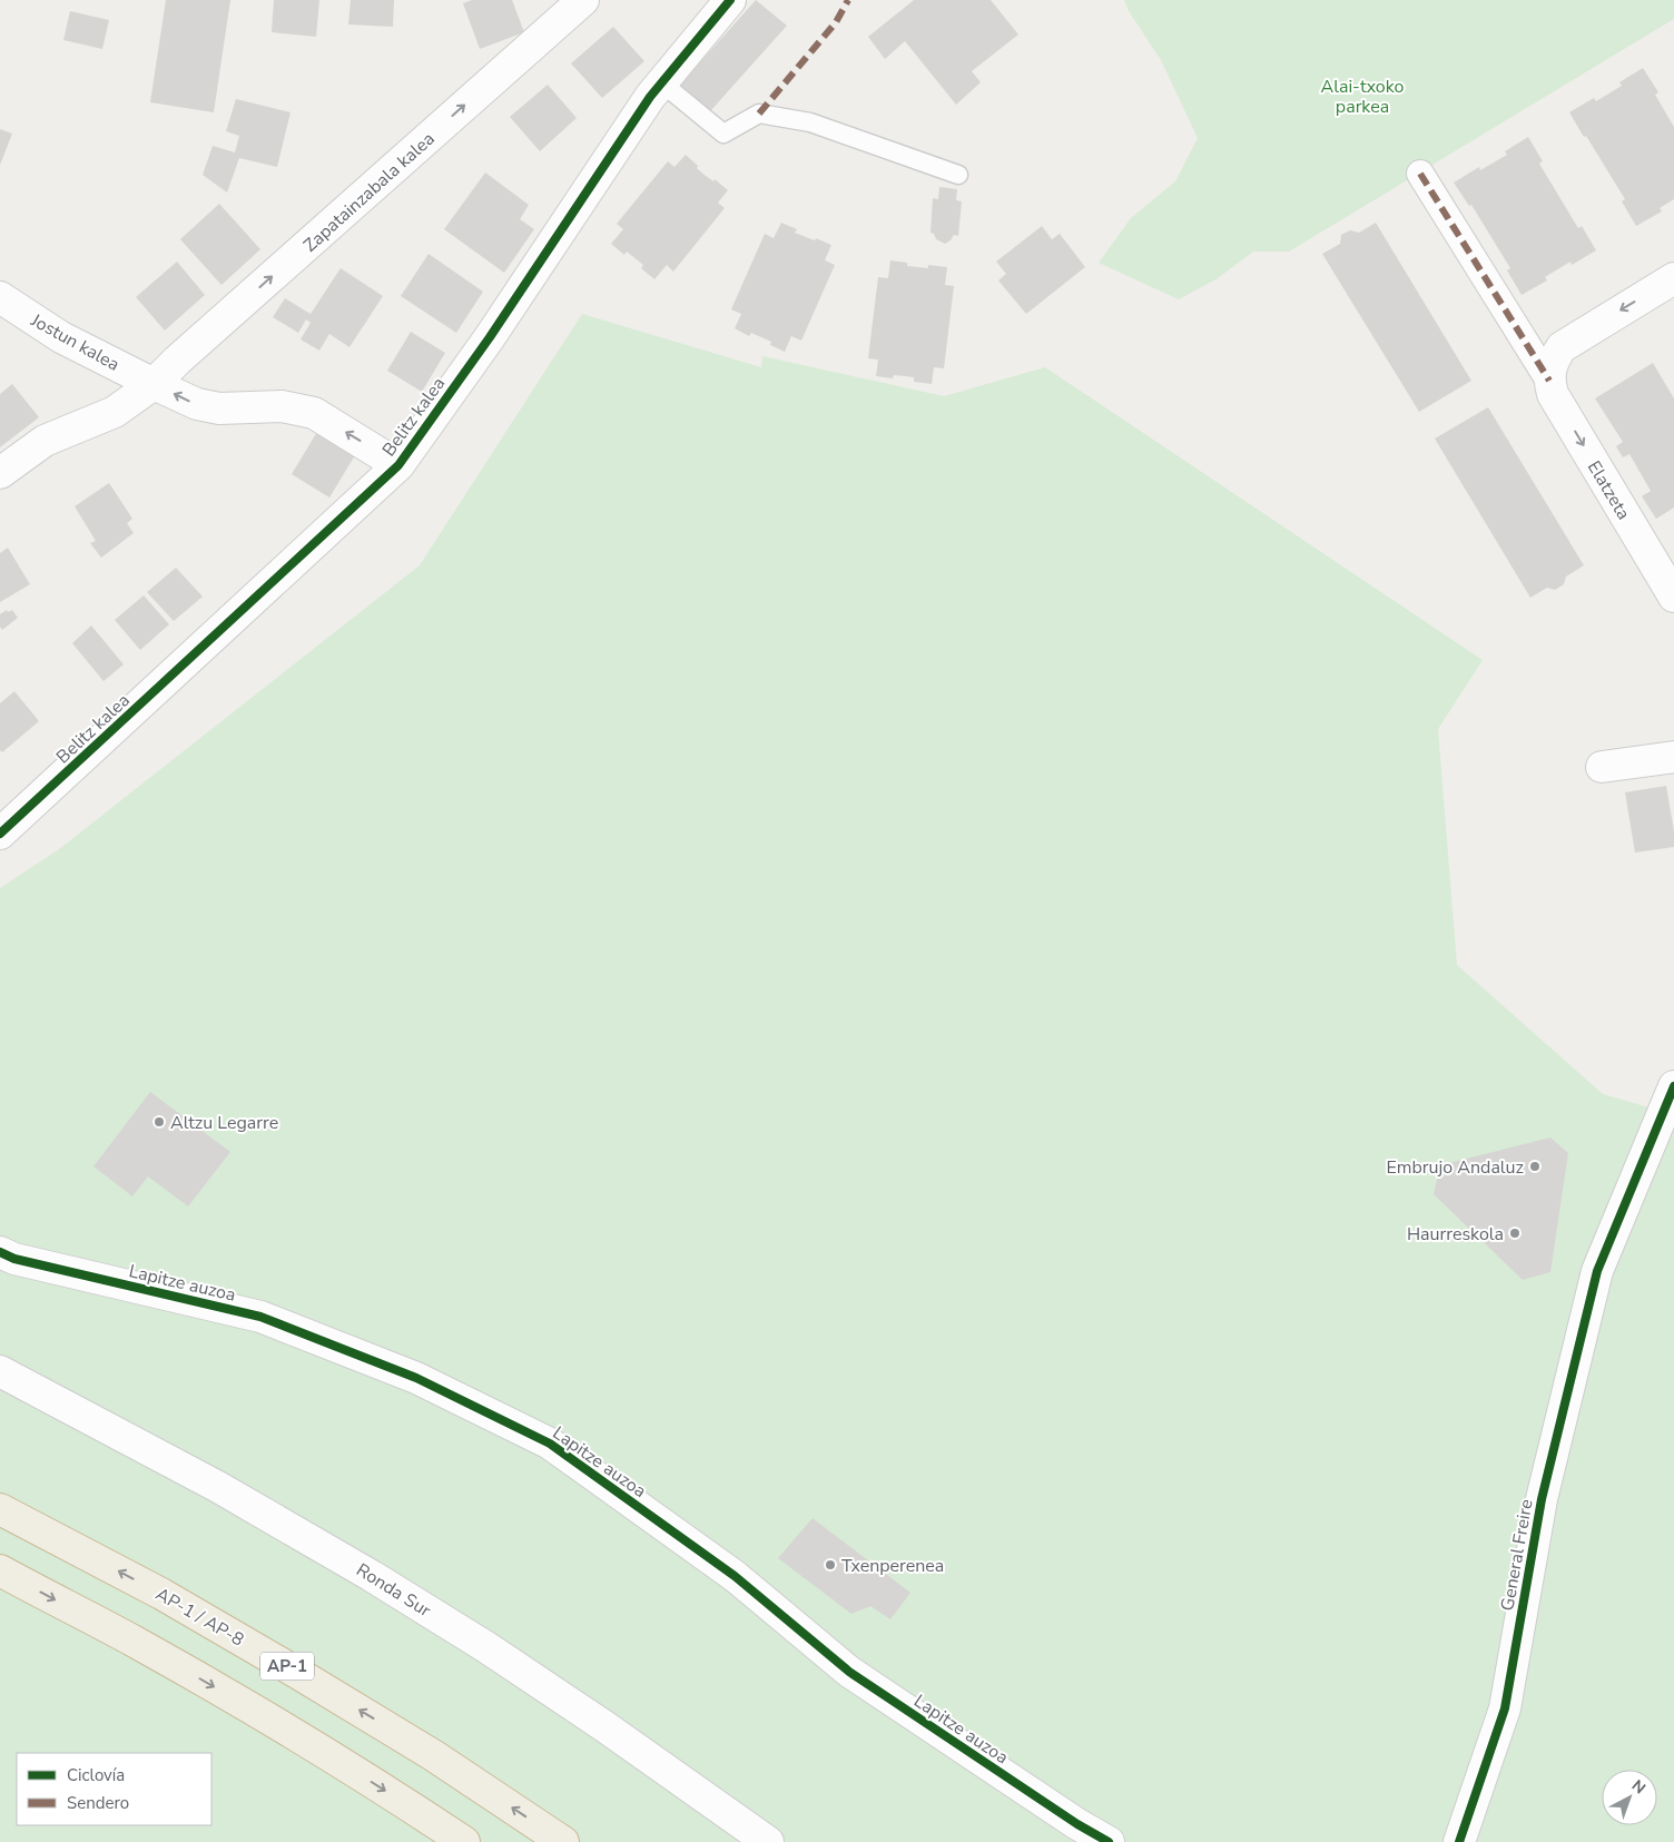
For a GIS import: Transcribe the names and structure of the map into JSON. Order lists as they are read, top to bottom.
{
  "streets": {
    "highway": ["AP-1 / AP-8", "AP-1"],
    "street": [
      "Zapatainzabala kalea",
      "Jostun kalea",
      "Belitz kalea",
      "Elatzeta",
      "Lapitze auzoa",
      "General Freire",
      "Ronda Sur"
    ]
  },
  "crossings": [
    ["Zapatainzabala kalea", "Jostun kalea"]
  ],
  "one_way": ["Zapatainzabala kalea", "Elatzeta"],
  "parks": ["Alai-txoko parkea"],
  "places": [
    "Altzu Legarre",
    "Embrujo Andaluz",
    "Haurreskola",
    "Txenperenea"
  ],
  "legend": ["Ciclovía", "Sendero"],
  "north": "top right"
}
